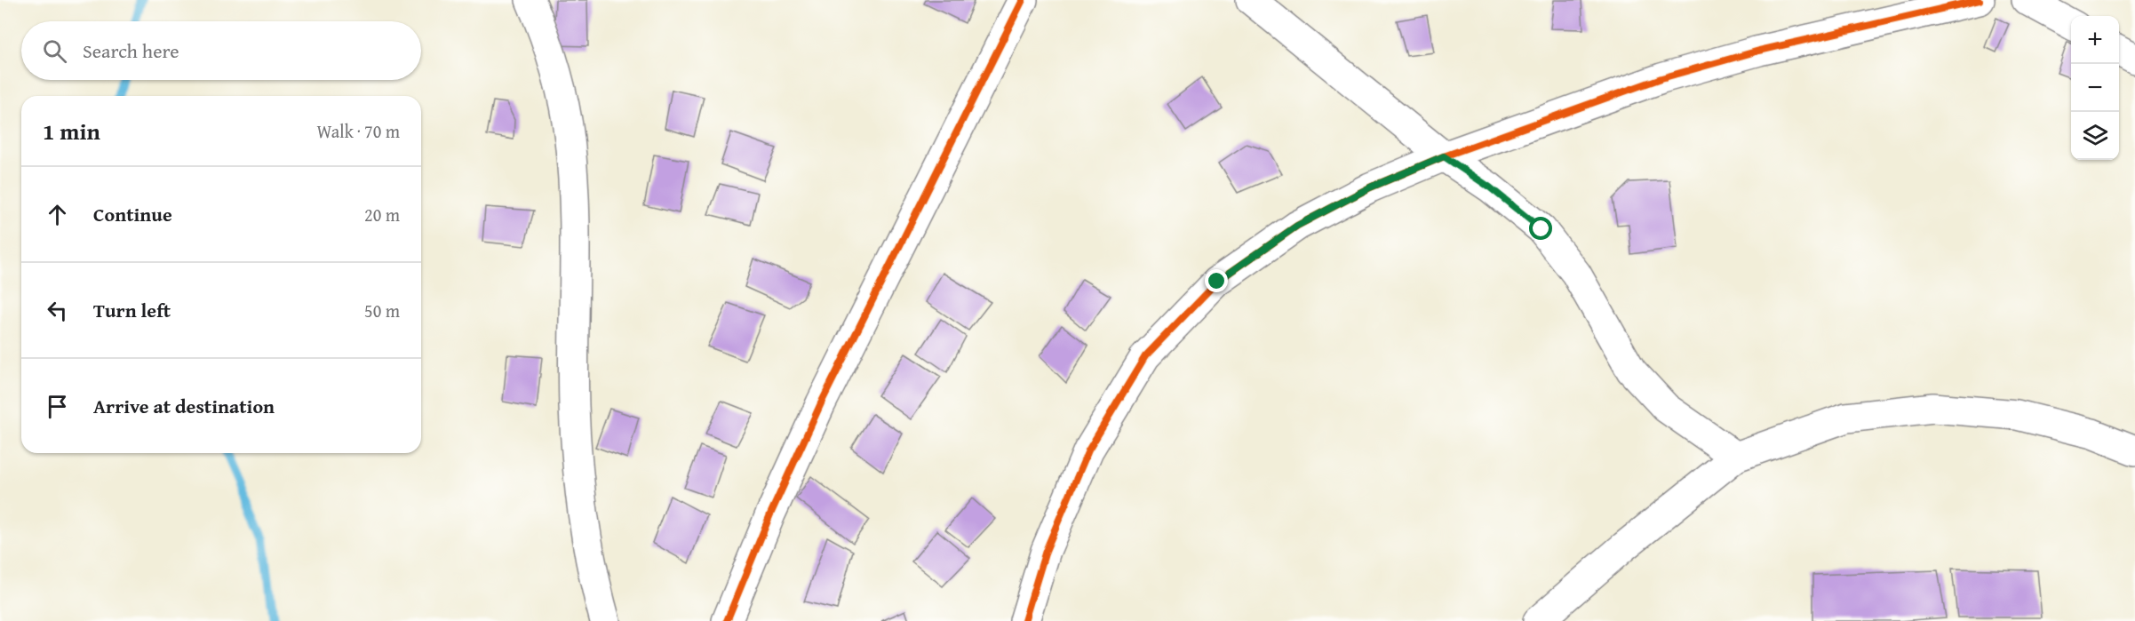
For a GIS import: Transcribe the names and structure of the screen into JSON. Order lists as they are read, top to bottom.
{
  "page": {
    "map_buttons": ["+", "−"],
    "search": "Search here",
    "heading": ["1 min", "Walk · 70 m"],
    "list": [
      ["Continue", "20 m"],
      ["Turn left", "50 m"],
      "Arrive at destination"
    ]
  }
}
